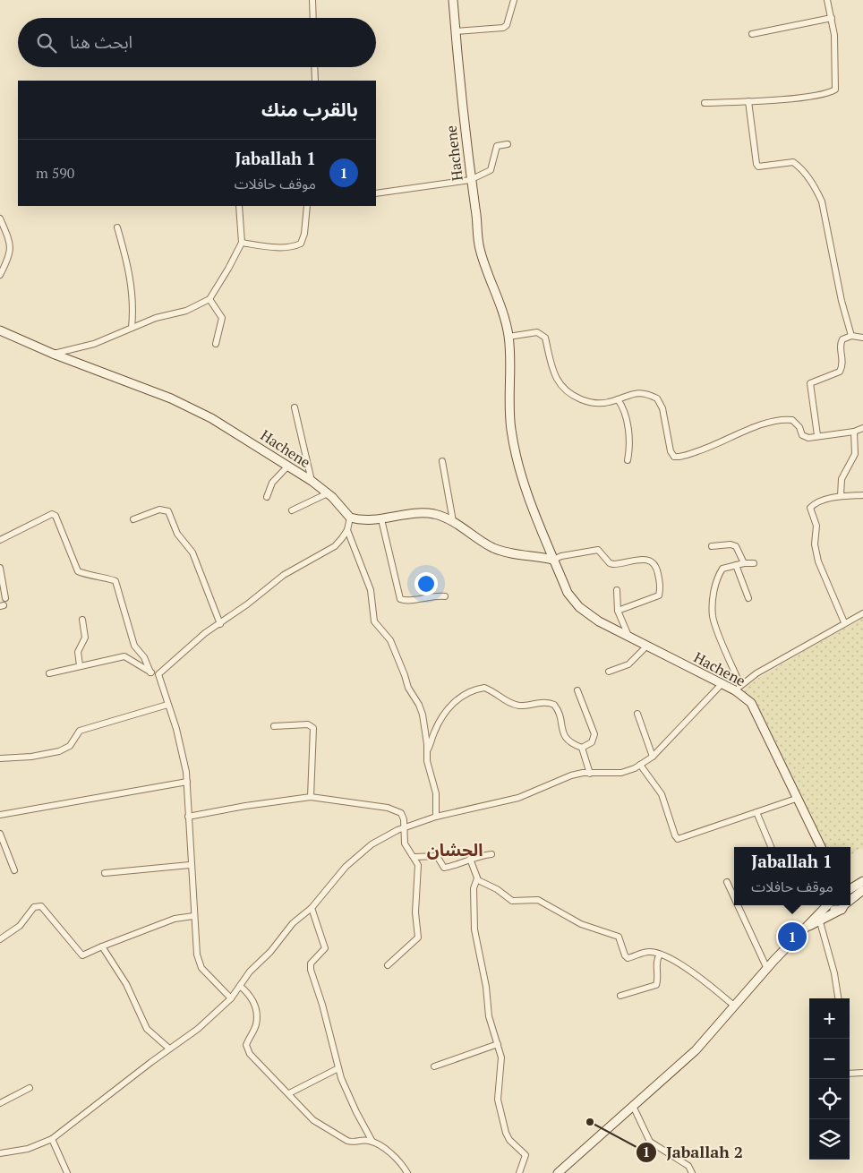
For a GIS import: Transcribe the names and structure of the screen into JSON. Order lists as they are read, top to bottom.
{
  "streets": {
    "street": ["Hachene"]
  },
  "districts": ["الحشان"],
  "places": ["Jaballah 2"],
  "page": {
    "search": "ابحث هنا",
    "heading": "بالقرب منك",
    "list": [
      {
        "mark": "1",
        "name": "Jaballah 1",
        "note": "موقف حافلات",
        "value": "590 m"
      }
    ],
    "popup": ["Jaballah 1", "موقف حافلات"],
    "pins": "1",
    "map_buttons": ["+", "−"]
  }
}
